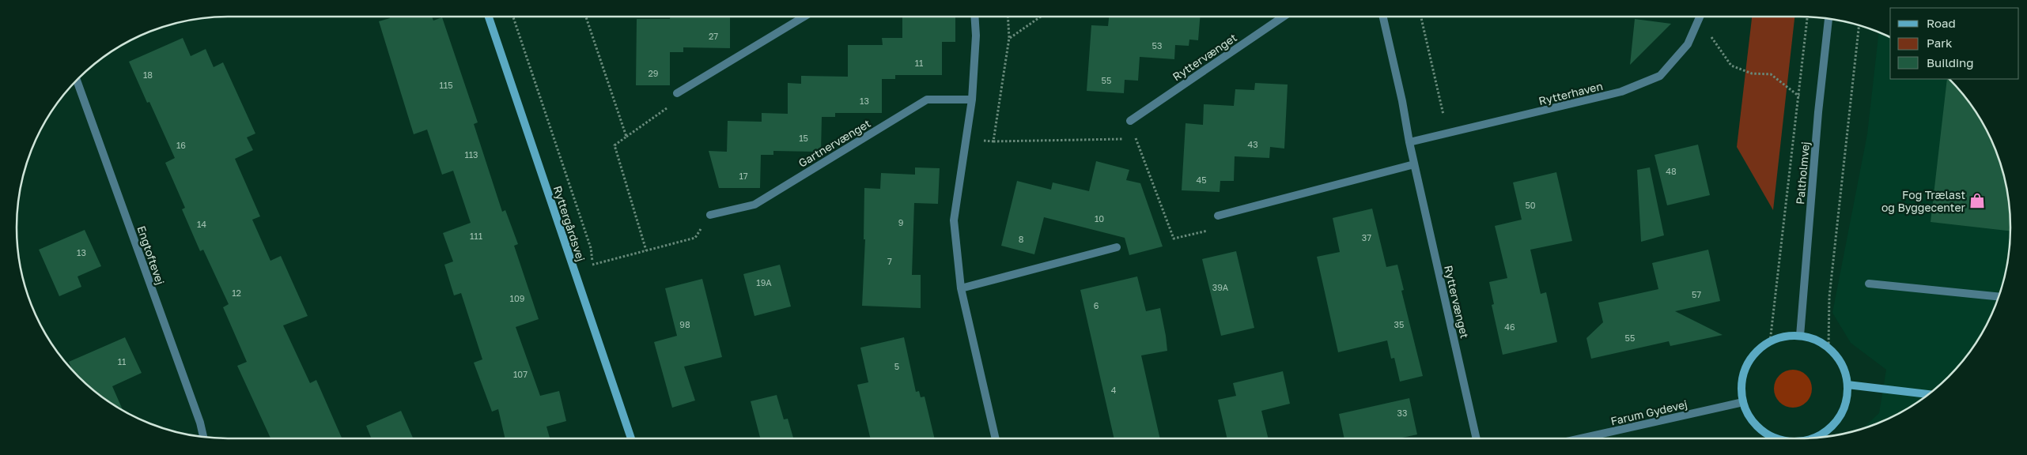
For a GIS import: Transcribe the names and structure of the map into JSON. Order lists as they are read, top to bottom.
{
  "streets": {
    "street": [
      "Ryttervænget",
      "Rytterhaven",
      "Gartnervænget",
      "Paltholmvej",
      "Ryttergårdsvej",
      "Engtoftevej",
      "Farum Gydevej"
    ]
  },
  "crossings": [
    ["Ryttervænget", "Rytterhaven"]
  ],
  "places": {
    "shop": ["Fog Trælast og Byggecenter"]
  },
  "house_numbers": [
    "27",
    "53",
    "11",
    "29",
    "18",
    "55",
    "115",
    "13",
    "15",
    "43",
    "16",
    "113",
    "48",
    "17",
    "45",
    "50",
    "10",
    "9",
    "14",
    "111",
    "37",
    "8",
    "13",
    "7",
    "19A",
    "39A",
    "12",
    "57",
    "109",
    "6",
    "98",
    "35",
    "46",
    "55",
    "11",
    "5",
    "107",
    "4",
    "33"
  ],
  "legend": ["Road", "Park", "Building"]
}
